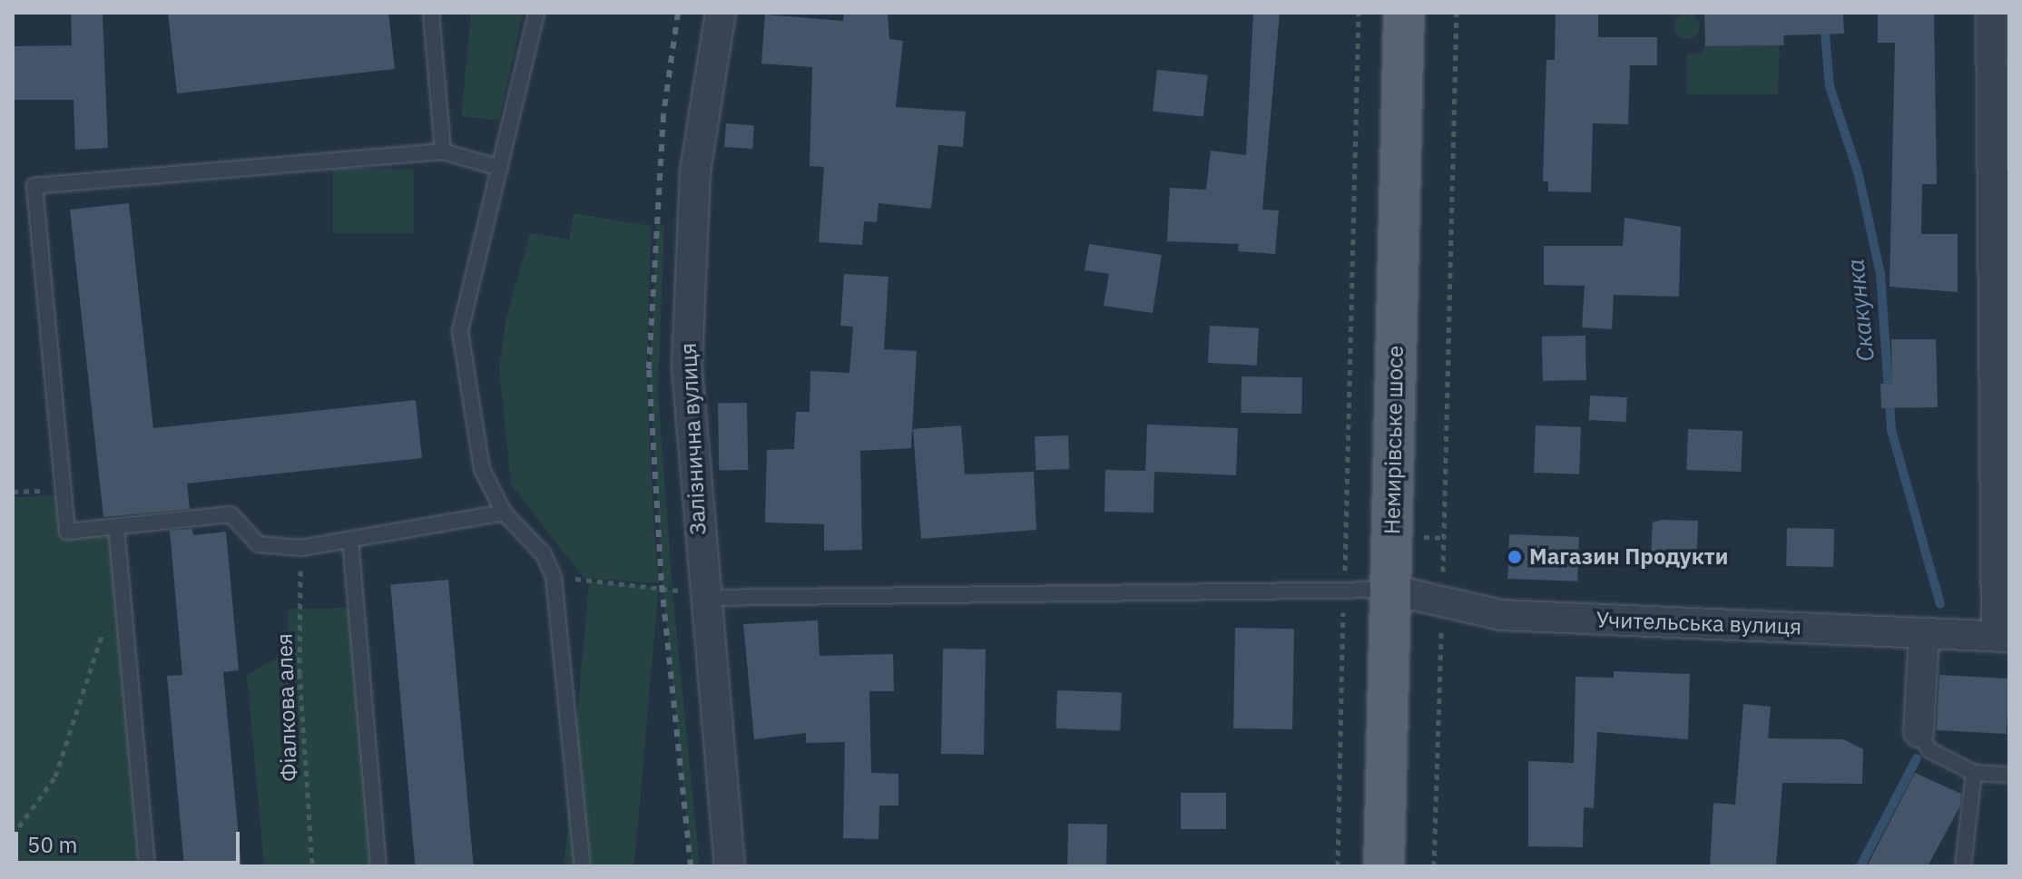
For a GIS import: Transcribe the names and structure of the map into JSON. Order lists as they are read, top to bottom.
{
  "streets": {
    "main road": ["Немирівське шосе"],
    "street": ["Залізнична вулиця", "Учительська вулиця"],
    "path": ["Фіалкова алея"]
  },
  "crossings": [
    ["Немирівське шосе", "Учительська вулиця"]
  ],
  "water": ["Скакунка"],
  "places": ["Магазин Продукти"],
  "scale_bar": "50 m"
}
